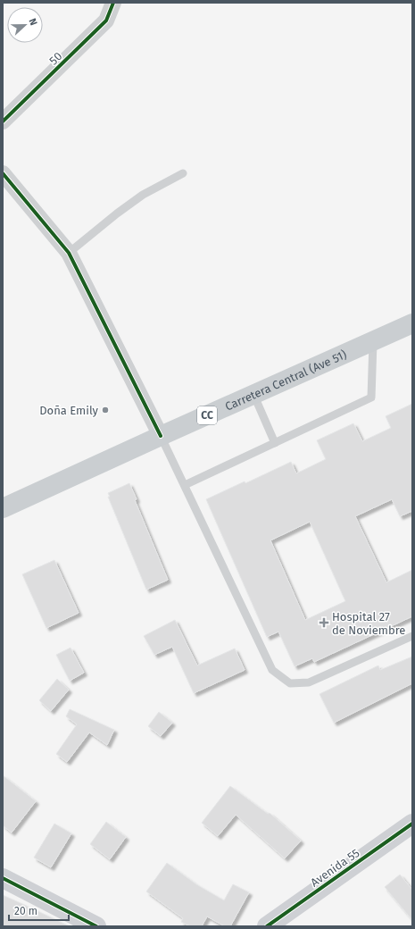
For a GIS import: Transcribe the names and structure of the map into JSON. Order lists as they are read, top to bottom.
{
  "streets": {
    "main road": ["Carretera Central (Ave 51)", "CC"],
    "street": ["50", "Avenida 55"]
  },
  "places": {
    "other": ["Doña Emily"],
    "health": ["Hospital 27 de Noviembre"]
  },
  "scale_bar": "20 m",
  "north": "right"
}
